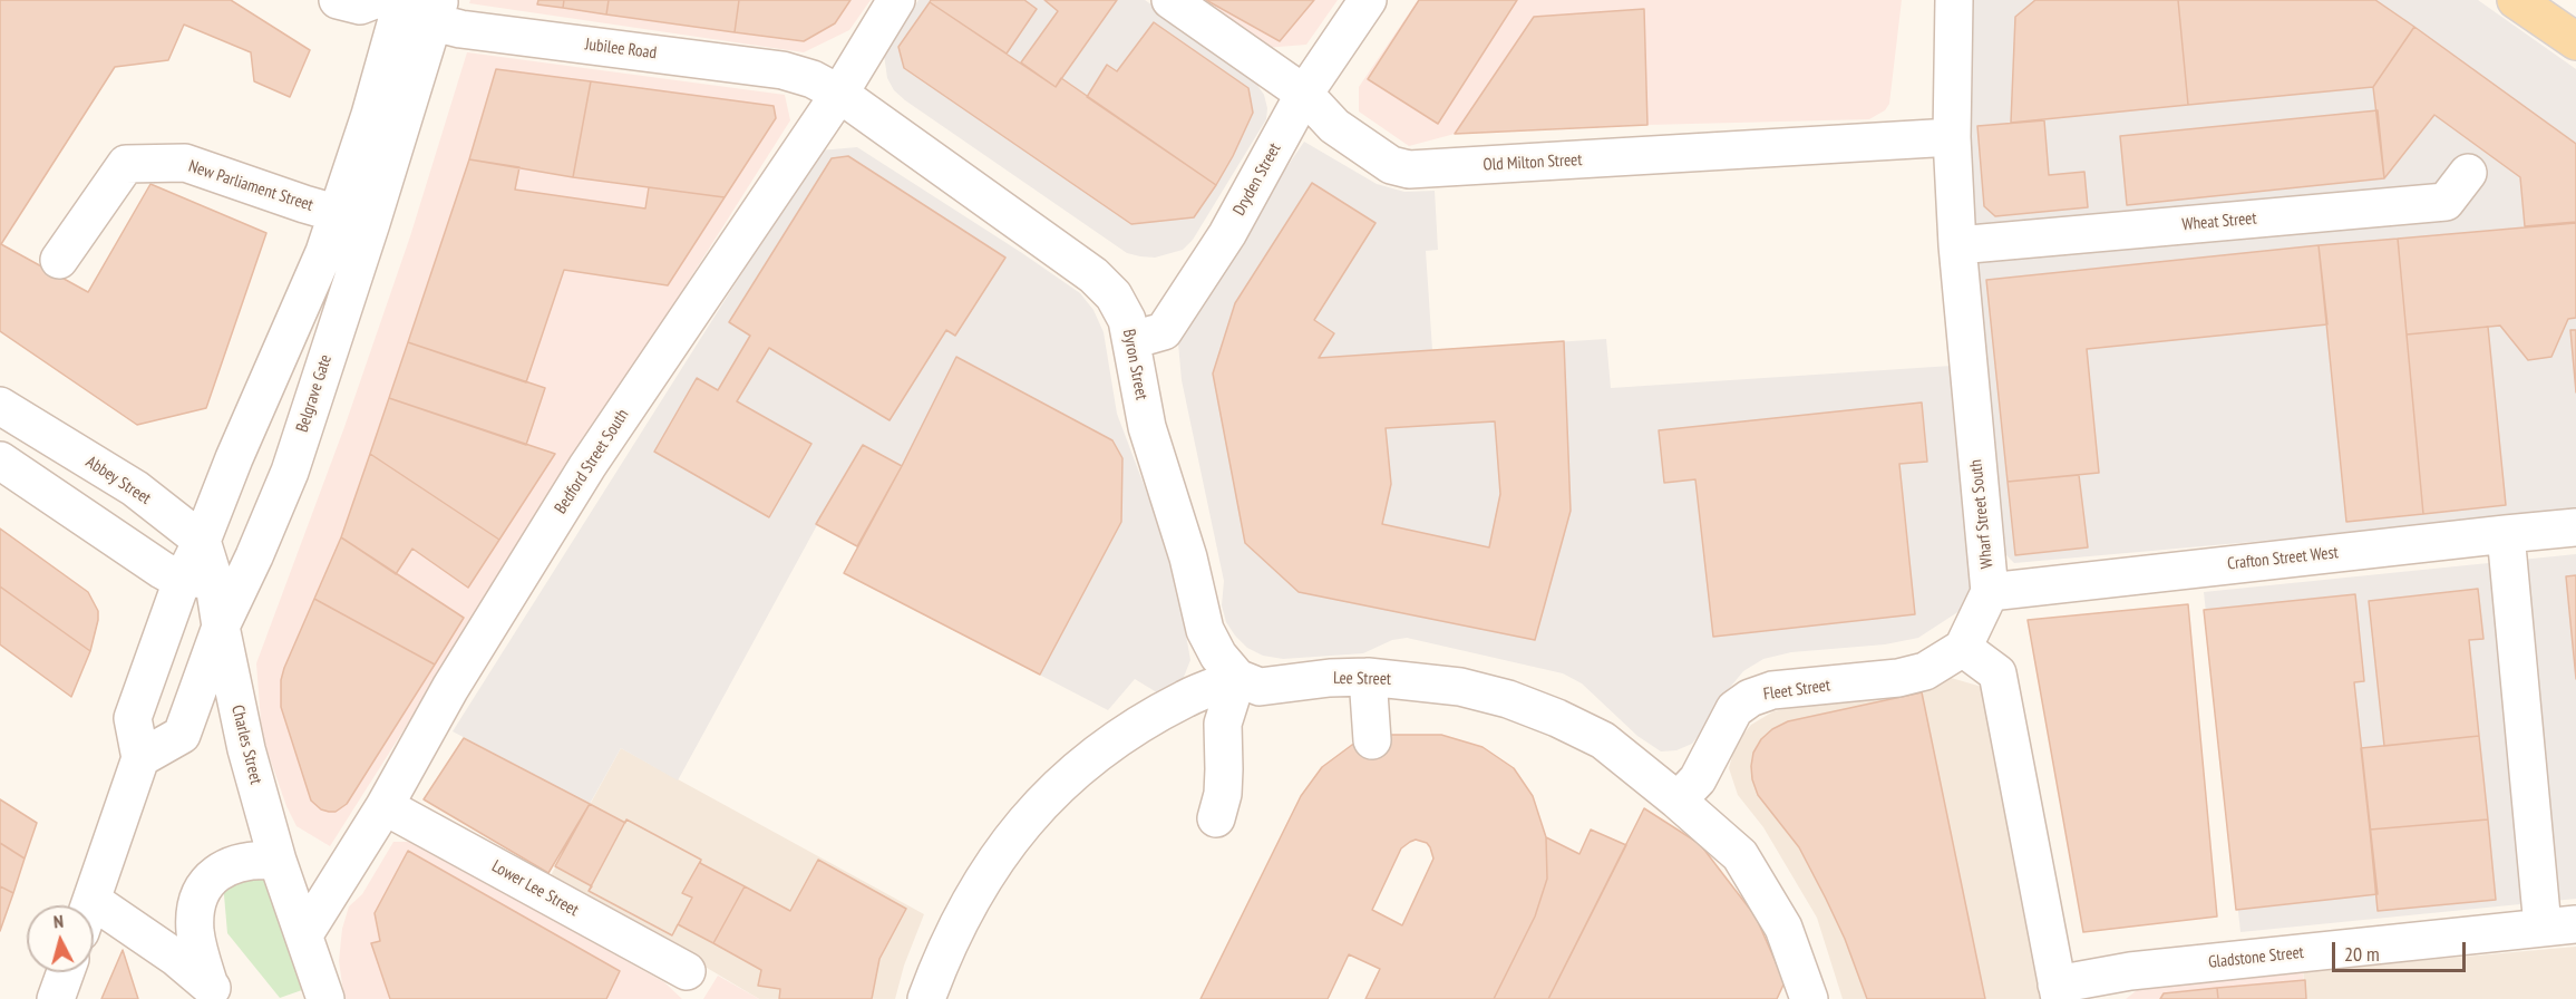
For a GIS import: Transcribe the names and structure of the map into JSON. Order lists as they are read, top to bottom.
{
  "streets": {
    "street": [
      "Jubilee Road",
      "Old Milton Street",
      "Dryden Street",
      "New Parliament Street",
      "Wheat Street",
      "Byron Street",
      "Belgrave Gate",
      "Bedford Street South",
      "Abbey Street",
      "Wharf Street South",
      "Crafton Street West",
      "Lee Street",
      "Fleet Street",
      "Charles Street",
      "Lower Lee Street",
      "Gladstone Street"
    ]
  },
  "crossings": [
    ["Jubilee Road", "Byron Street"],
    ["Jubilee Road", "Belgrave Gate"],
    ["Jubilee Road", "Bedford Street South"],
    ["Old Milton Street", "Dryden Street"],
    ["Old Milton Street", "Wharf Street South"],
    ["Dryden Street", "Byron Street"],
    ["New Parliament Street", "Belgrave Gate"],
    ["Wheat Street", "Wharf Street South"],
    ["Byron Street", "Bedford Street South"],
    ["Byron Street", "Lee Street"],
    ["Belgrave Gate", "Abbey Street"],
    ["Belgrave Gate", "Charles Street"],
    ["Bedford Street South", "Charles Street"],
    ["Bedford Street South", "Lower Lee Street"],
    ["Wharf Street South", "Crafton Street West"],
    ["Wharf Street South", "Fleet Street"],
    ["Lee Street", "Fleet Street"]
  ],
  "scale_bar": "20 m",
  "north": "top"
}
